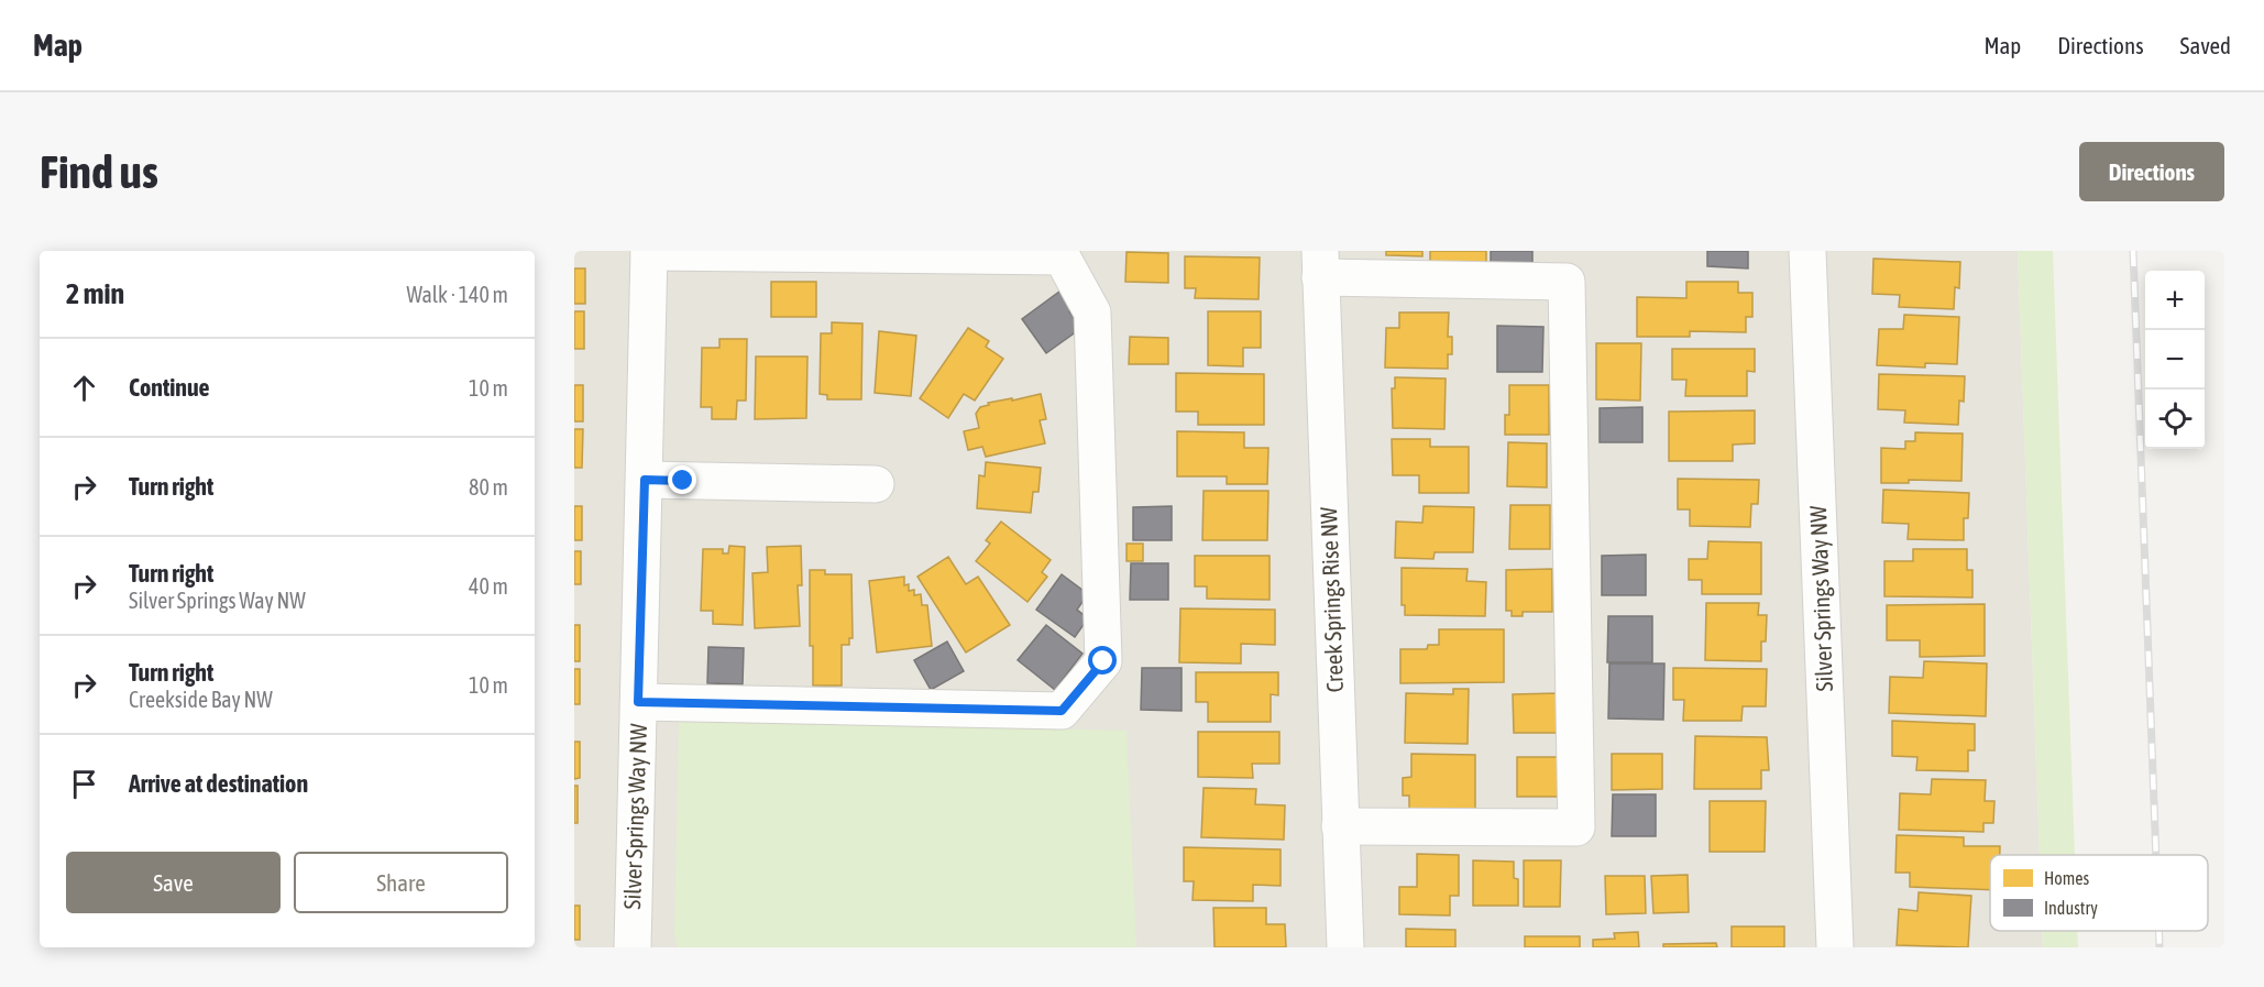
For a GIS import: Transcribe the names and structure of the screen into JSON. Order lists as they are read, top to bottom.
{
  "streets": {
    "street": ["Silver Springs Way NW", "Creek Springs Rise NW"]
  },
  "legend": ["Homes", "Industry"],
  "page": {
    "header": "Map",
    "nav": ["Map", "Directions", "Saved"],
    "buttons": [
      "Directions",
      ["Save", "Share"]
    ],
    "title": "Find us",
    "heading": ["2 min", "Walk · 140 m"],
    "map_buttons": ["+", "−"],
    "list": [
      ["Continue", "10 m"],
      ["Turn right", "80 m"],
      ["Turn right", "Silver Springs Way NW", "40 m"],
      ["Turn right", "Creekside Bay NW", "10 m"],
      "Arrive at destination"
    ]
  }
}
